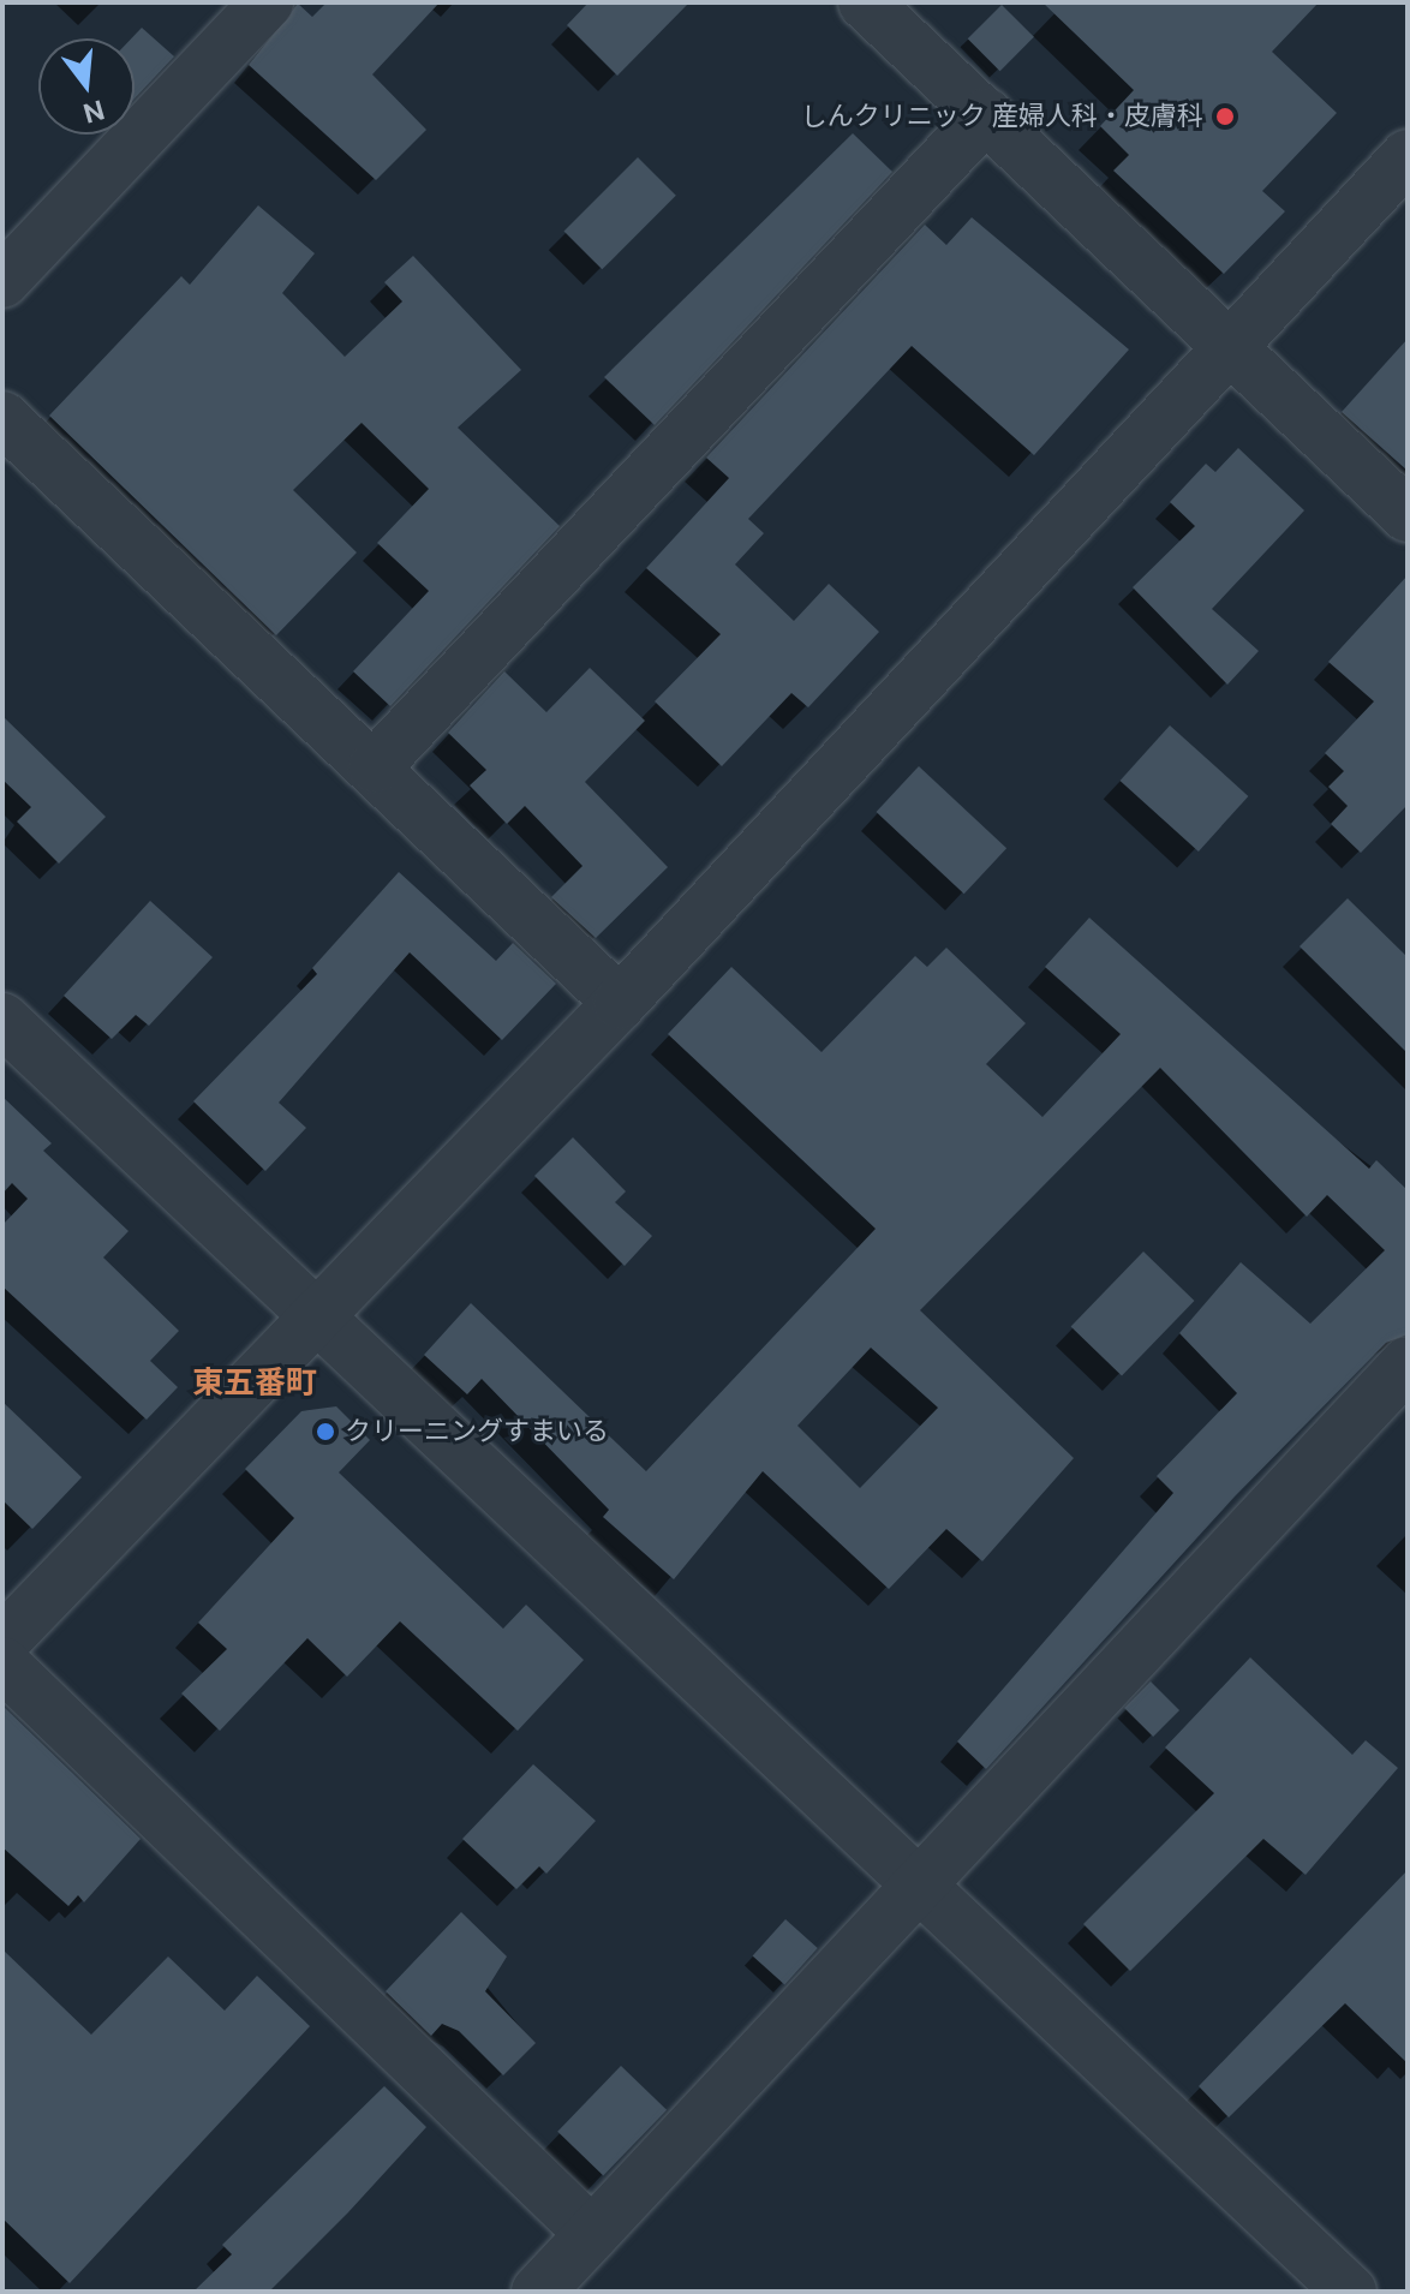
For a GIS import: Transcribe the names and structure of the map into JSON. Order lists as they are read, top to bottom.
{
  "districts": ["東五番町"],
  "places": ["しんクリニック 産婦人科・皮膚科", "クリーニングすまいる"],
  "north": "bottom"
}
